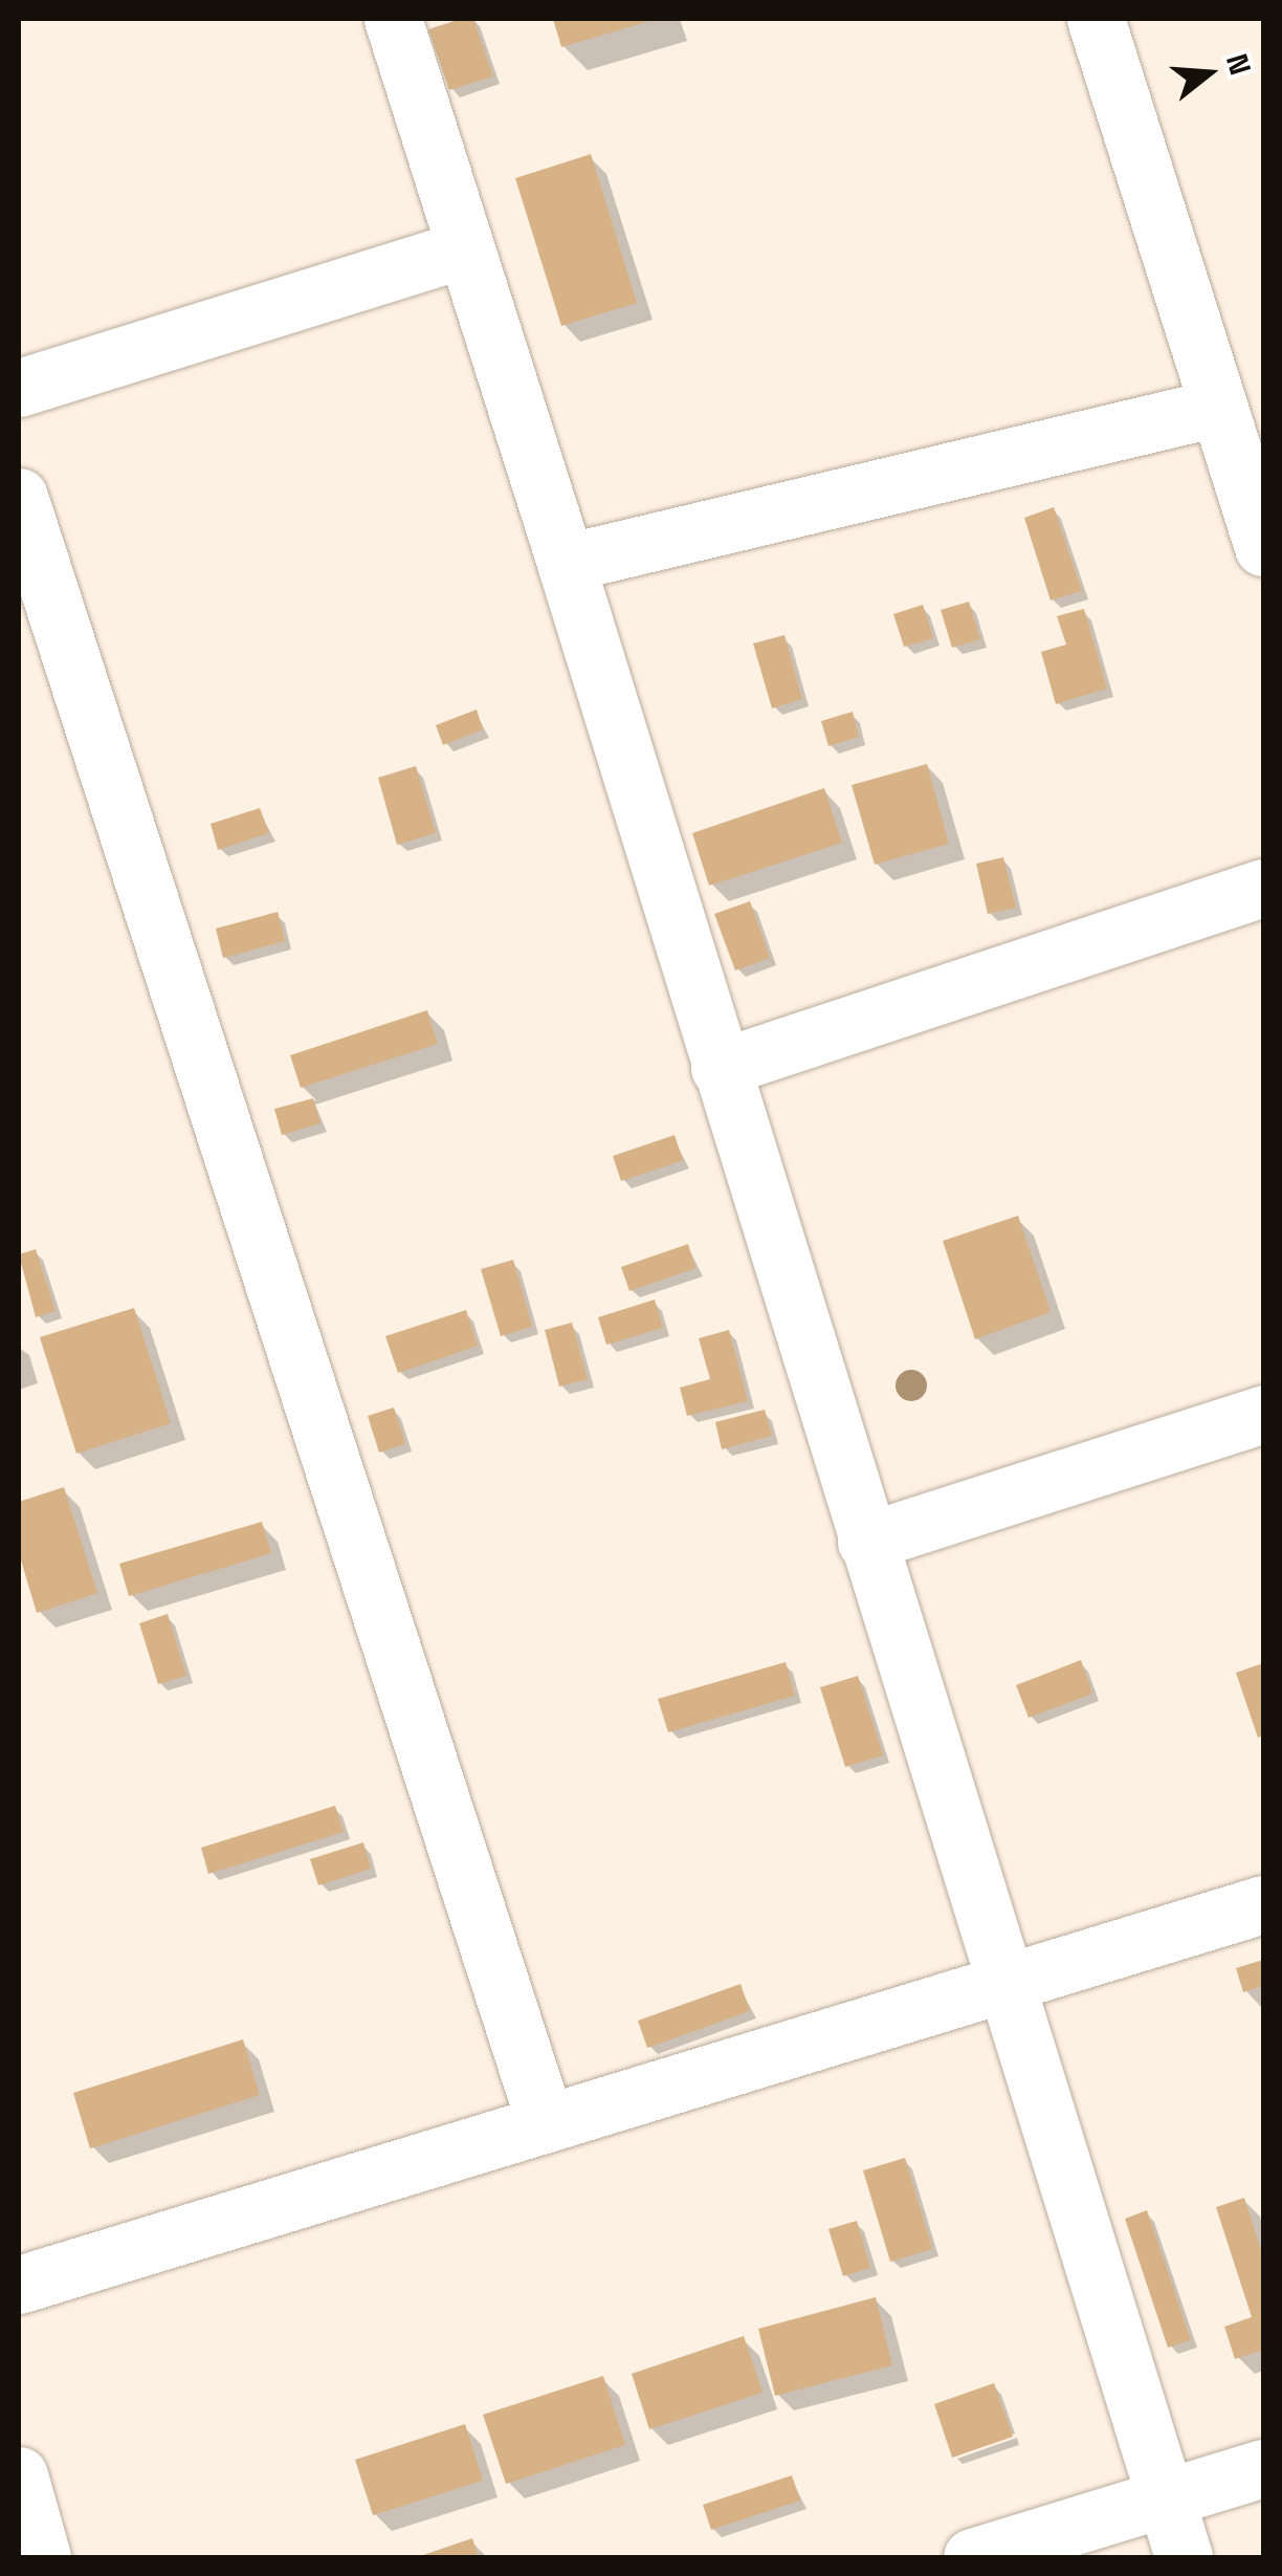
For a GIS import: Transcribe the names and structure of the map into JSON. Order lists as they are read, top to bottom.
{
  "north": "right"
}
